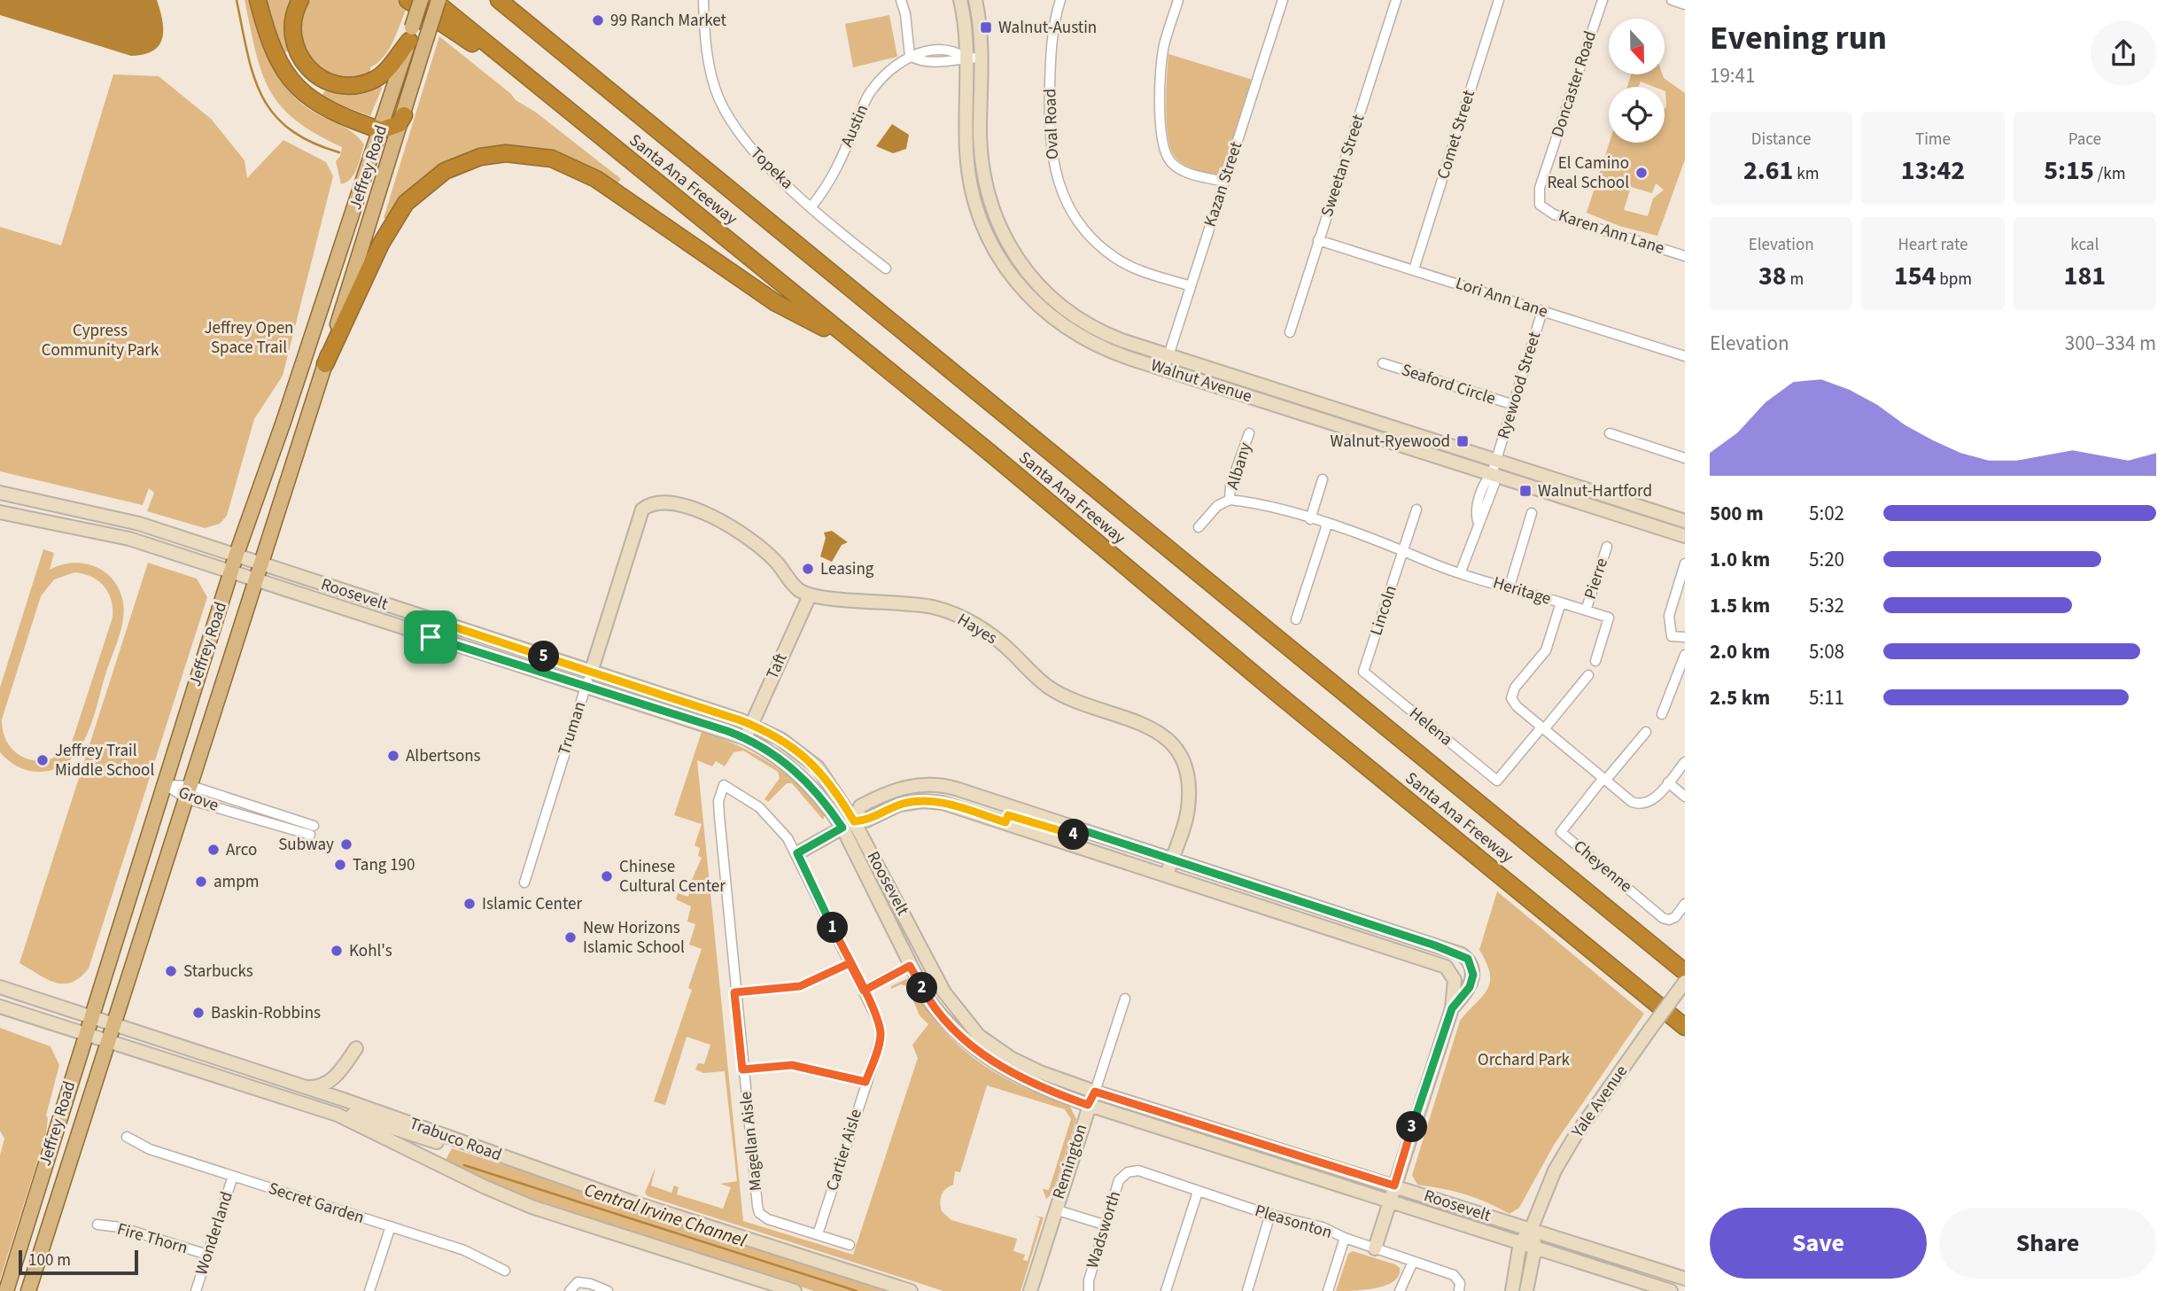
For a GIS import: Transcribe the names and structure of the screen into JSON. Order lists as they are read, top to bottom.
{
  "streets": {
    "highway": ["Santa Ana Freeway"],
    "main road": ["Jeffrey Road"],
    "street": [
      "Doncaster Road",
      "Oval Road",
      "Austin",
      "Comet Street",
      "Sweetan Street",
      "Topeka",
      "Kazan Street",
      "Karen Ann Lane",
      "Lori Ann Lane",
      "Walnut Avenue",
      "Seaford Circle",
      "Ryewood Street",
      "Albany",
      "Pierre",
      "Heritage",
      "Roosevelt",
      "Lincoln",
      "Hayes",
      "Taft",
      "Helena",
      "Truman",
      "Grove",
      "Cheyenne",
      "Yale Avenue",
      "Trabuco Road",
      "Magellan Aisle",
      "Cartier Aisle",
      "Remington",
      "Secret Garden",
      "Pleasonton",
      "Wadsworth",
      "Wonderland",
      "Fire Thorn"
    ]
  },
  "crossings": [
    ["Doncaster Road", "Karen Ann Lane"],
    ["Oval Road", "Kazan Street"],
    ["Austin", "Topeka"],
    ["Comet Street", "Lori Ann Lane"],
    ["Sweetan Street", "Lori Ann Lane"],
    ["Jeffrey Road", "Roosevelt"],
    ["Jeffrey Road", "Grove"],
    ["Jeffrey Road", "Trabuco Road"],
    ["Kazan Street", "Walnut Avenue"],
    ["Lori Ann Lane", "Ryewood Street"],
    ["Walnut Avenue", "Ryewood Street"],
    ["Seaford Circle", "Ryewood Street"],
    ["Ryewood Street", "Heritage"],
    ["Albany", "Heritage"],
    ["Heritage", "Lincoln"],
    ["Heritage", "Helena"],
    ["Heritage", "Cheyenne"],
    ["Roosevelt", "Taft"],
    ["Roosevelt", "Truman"],
    ["Roosevelt", "Yale Avenue"],
    ["Roosevelt", "Remington"],
    ["Lincoln", "Helena"],
    ["Hayes", "Taft"],
    ["Hayes", "Truman"],
    ["Taft", "Truman"],
    ["Magellan Aisle", "Cartier Aisle"],
    ["Secret Garden", "Wonderland"],
    ["Pleasonton", "Wadsworth"],
    ["Wonderland", "Fire Thorn"]
  ],
  "water": ["Central Irvine Channel"],
  "parks": ["Jeffrey Open Space Trail", "Cypress Community Park", "Orchard Park"],
  "places": {
    "other": [
      "99 Ranch Market",
      "El Camino Real School",
      "Leasing",
      "Albertsons",
      "Jeffrey Trail Middle School",
      "Subway",
      "Arco",
      "Tang 190",
      "Chinese Cultural Center",
      "ampm",
      "Islamic Center",
      "New Horizons Islamic School",
      "Kohl's",
      "Starbucks",
      "Baskin-Robbins"
    ],
    "transit": ["Walnut-Austin", "Walnut-Ryewood", "Walnut-Hartford"]
  },
  "scale_bar": "100 m",
  "north": "bottom",
  "page": {
    "heading": ["Evening run", "19:41"],
    "stats": [
      ["Distance", "2.61 km"],
      ["Time", "13:42"],
      ["Pace", "5:15 /km"],
      ["Elevation", "38 m"],
      ["Heart rate", "154 bpm"],
      ["kcal", "181"]
    ],
    "chart": ["Elevation", "300–334 m"],
    "list": [
      {
        "name": "500 m",
        "note": "5:02"
      },
      {
        "name": "1.0 km",
        "note": "5:20"
      },
      {
        "name": "1.5 km",
        "note": "5:32"
      },
      {
        "name": "2.0 km",
        "note": "5:08"
      },
      {
        "name": "2.5 km",
        "note": "5:11"
      }
    ],
    "pins": [
      "5",
      "4",
      "1",
      "2",
      "3"
    ],
    "buttons": ["Save", "Share"],
    "scale": "100 m"
  }
}
